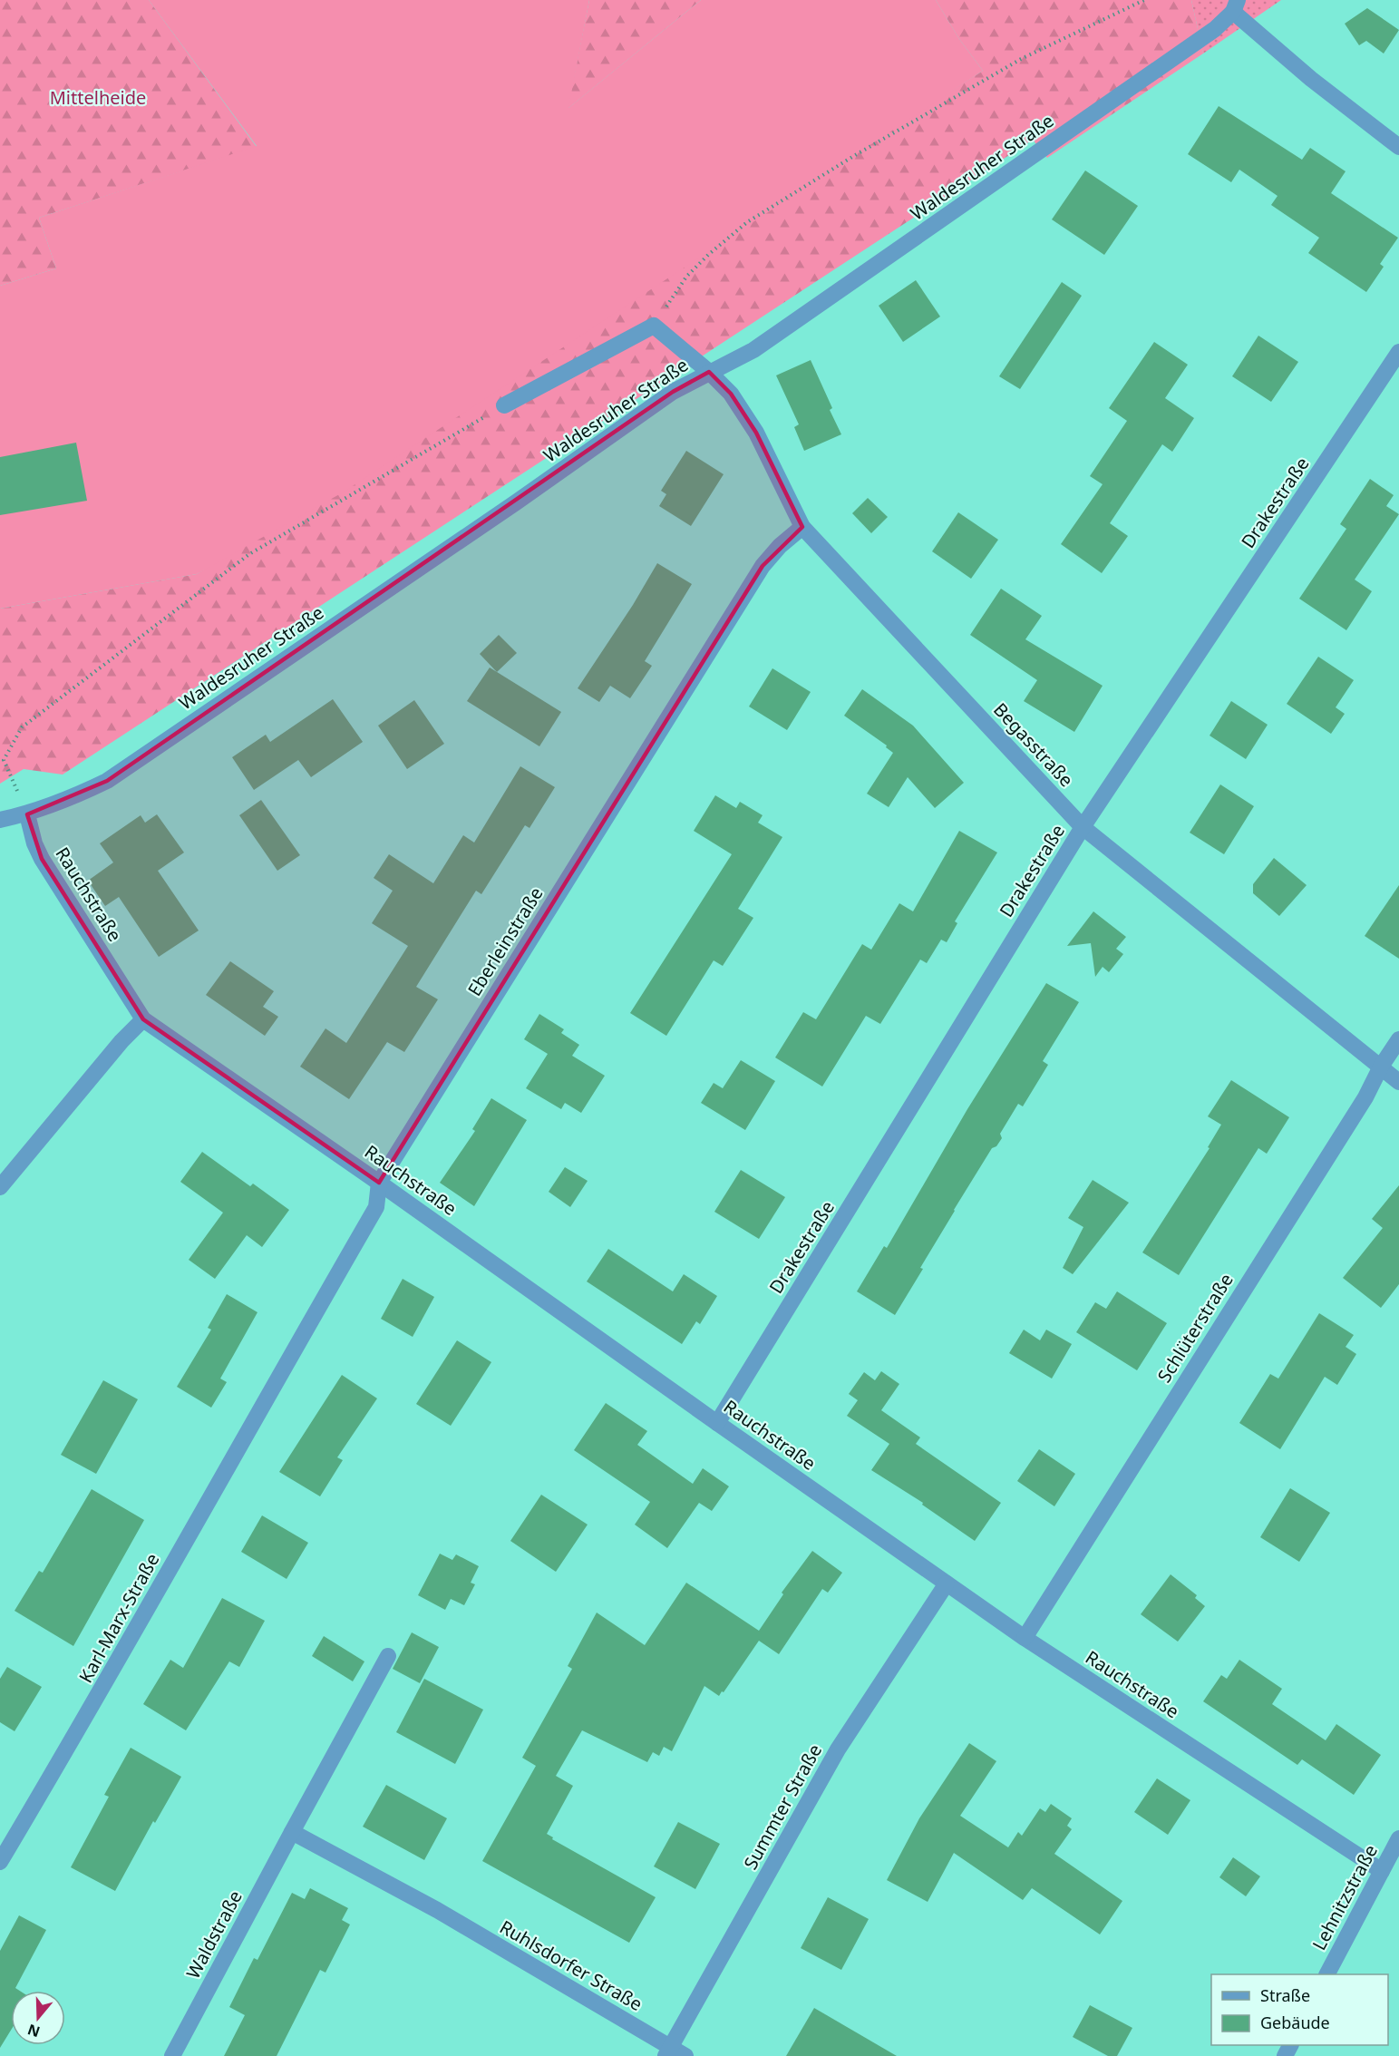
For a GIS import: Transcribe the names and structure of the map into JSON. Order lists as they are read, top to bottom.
{
  "streets": {
    "street": [
      "Waldesruher Straße",
      "Drakestraße",
      "Begasstraße",
      "Rauchstraße",
      "Eberleinstraße",
      "Schlüterstraße",
      "Karl-Marx-Straße",
      "Summter Straße",
      "Lehnitzstraße",
      "Waldstraße",
      "Ruhlsdorfer Straße"
    ]
  },
  "crossings": [
    ["Waldesruher Straße", "Begasstraße"],
    ["Waldesruher Straße", "Rauchstraße"],
    ["Drakestraße", "Begasstraße"],
    ["Drakestraße", "Rauchstraße"],
    ["Begasstraße", "Eberleinstraße"],
    ["Begasstraße", "Schlüterstraße"],
    ["Rauchstraße", "Eberleinstraße"],
    ["Rauchstraße", "Schlüterstraße"],
    ["Rauchstraße", "Summter Straße"],
    ["Rauchstraße", "Lehnitzstraße"],
    ["Eberleinstraße", "Karl-Marx-Straße"],
    ["Summter Straße", "Ruhlsdorfer Straße"],
    ["Waldstraße", "Ruhlsdorfer Straße"]
  ],
  "parks": ["Mittelheide"],
  "legend": ["Straße", "Gebäude"],
  "north": "bottom"
}
